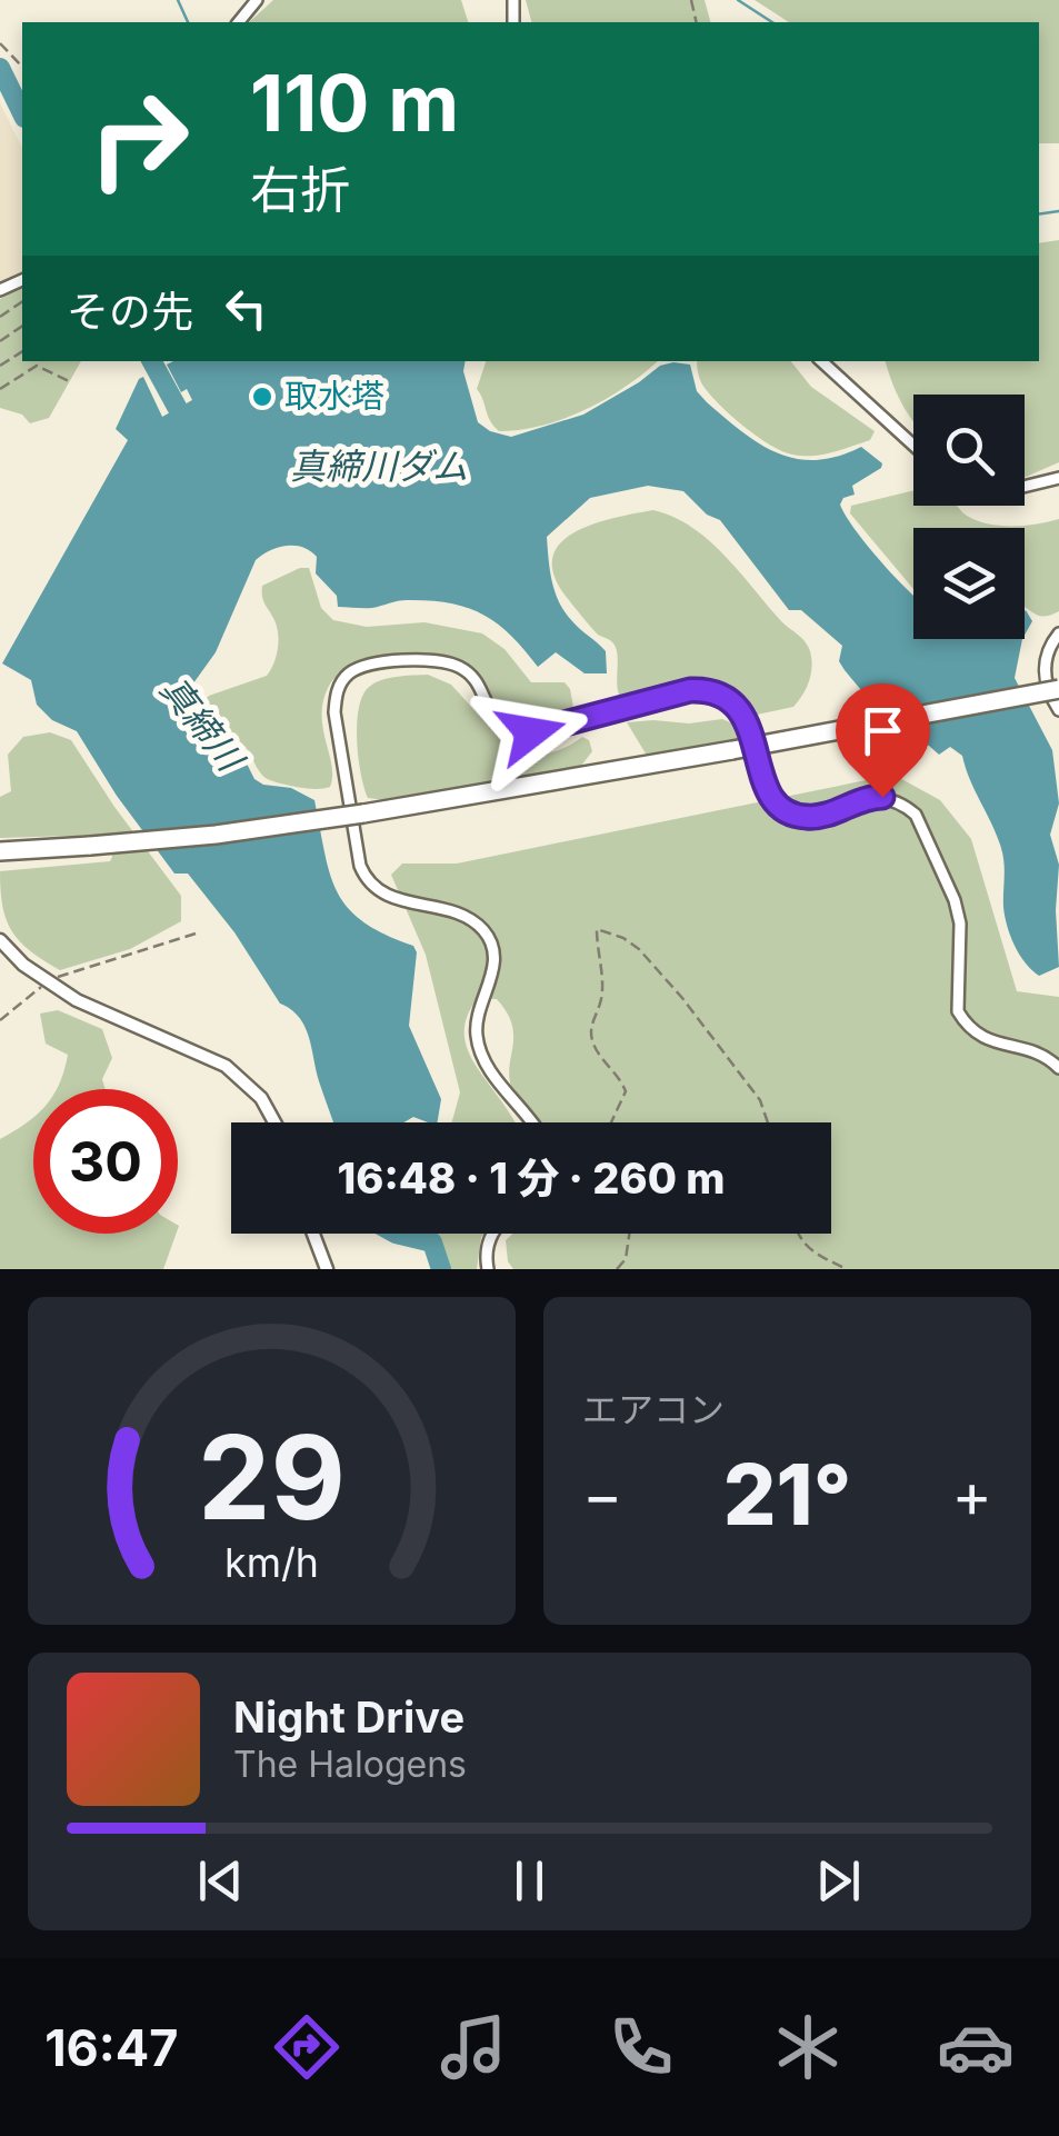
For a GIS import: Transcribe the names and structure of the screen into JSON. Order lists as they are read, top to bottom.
{
  "water": ["真締川ダム", "真締川"],
  "places": ["取水塔"],
  "page": {
    "turn": ["110 m", "右折"],
    "then": "その先",
    "limit": "30",
    "trip": "16:48 · 1 分 · 260 m",
    "tile": "エアコン",
    "heat": ["−", "21°", "+"],
    "song": ["Night Drive", "The Halogens"],
    "tabs": "16:47",
    "gauge": ["29", "km/h"]
  }
}
